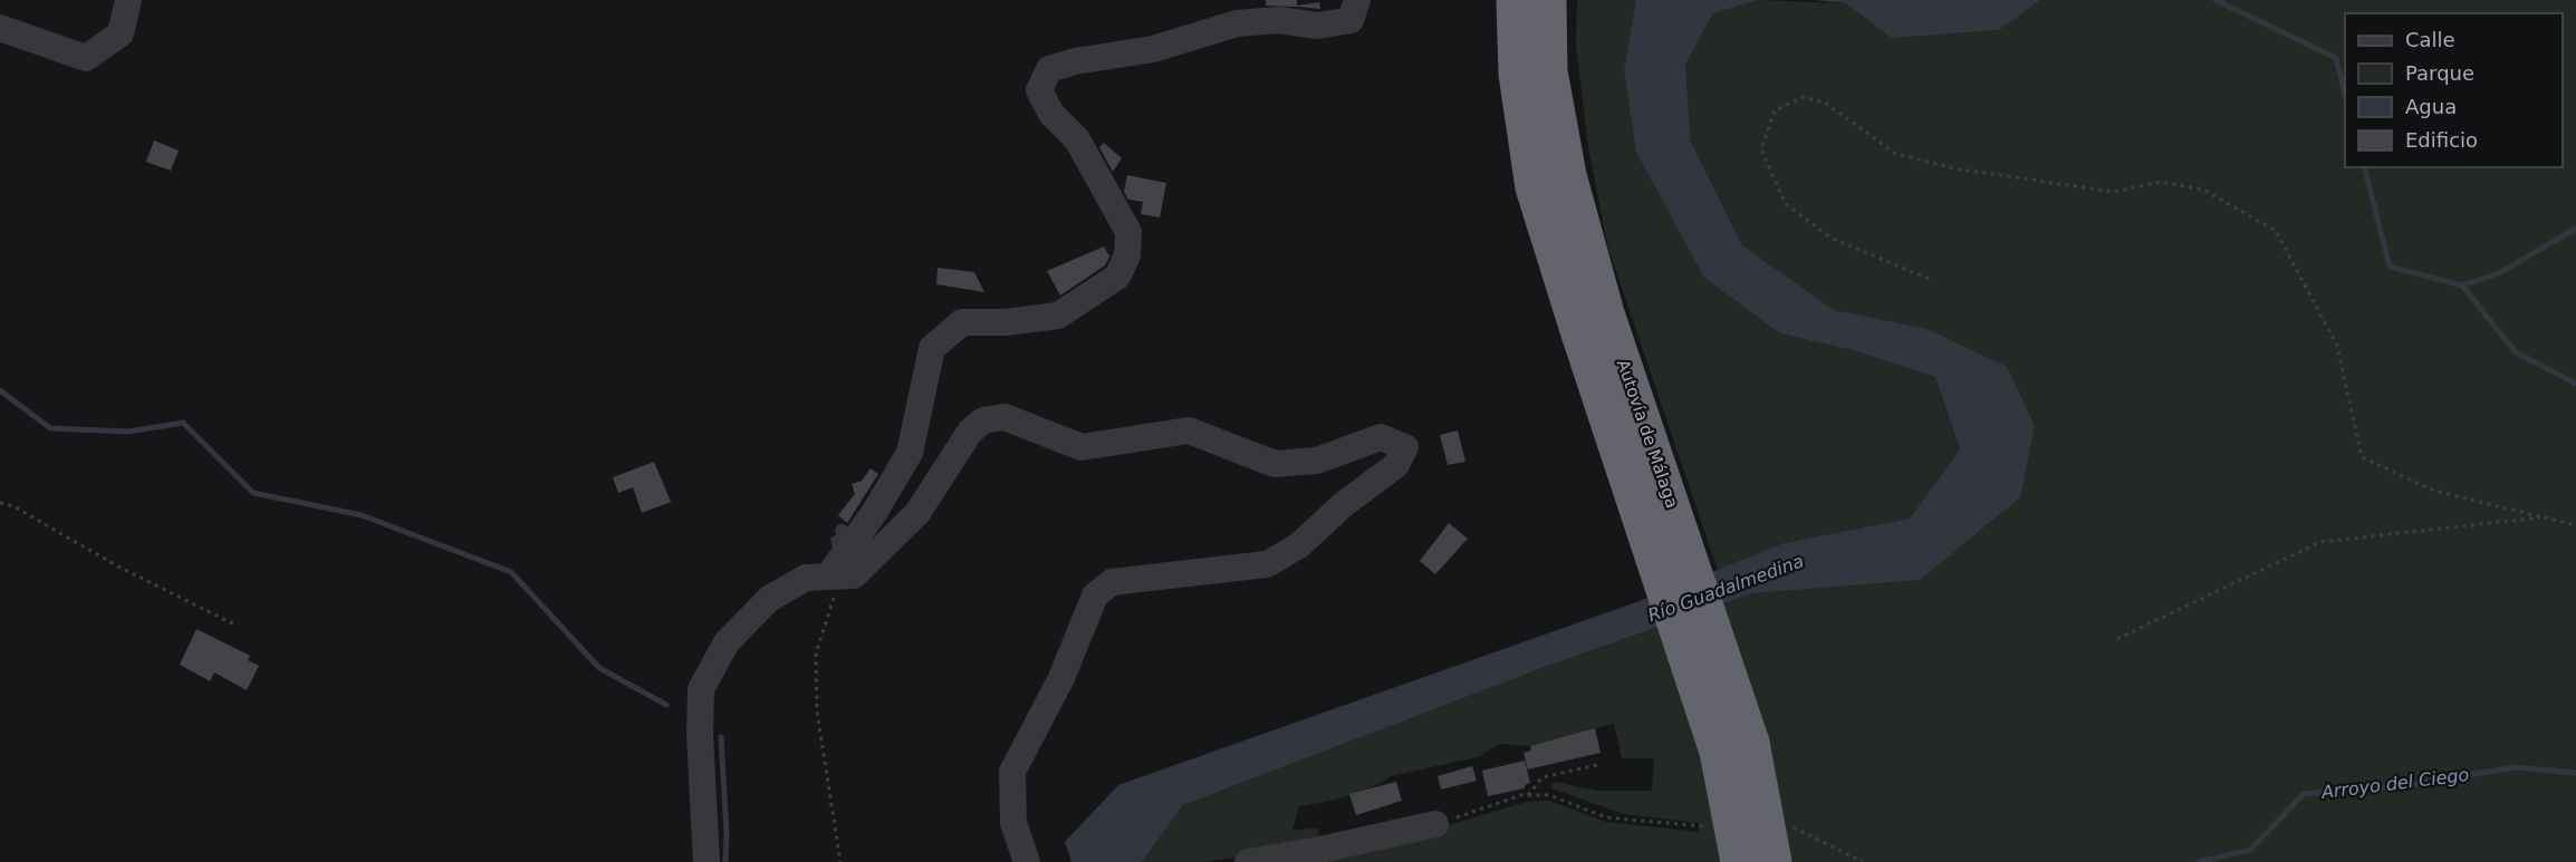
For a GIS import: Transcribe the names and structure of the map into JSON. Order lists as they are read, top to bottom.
{
  "streets": {
    "highway": ["Autovía de Málaga"]
  },
  "water": ["Río Guadalmedina", "Arroyo del Ciego"],
  "legend": [
    "Calle",
    "Parque",
    "Agua",
    "Edificio"
  ]
}
